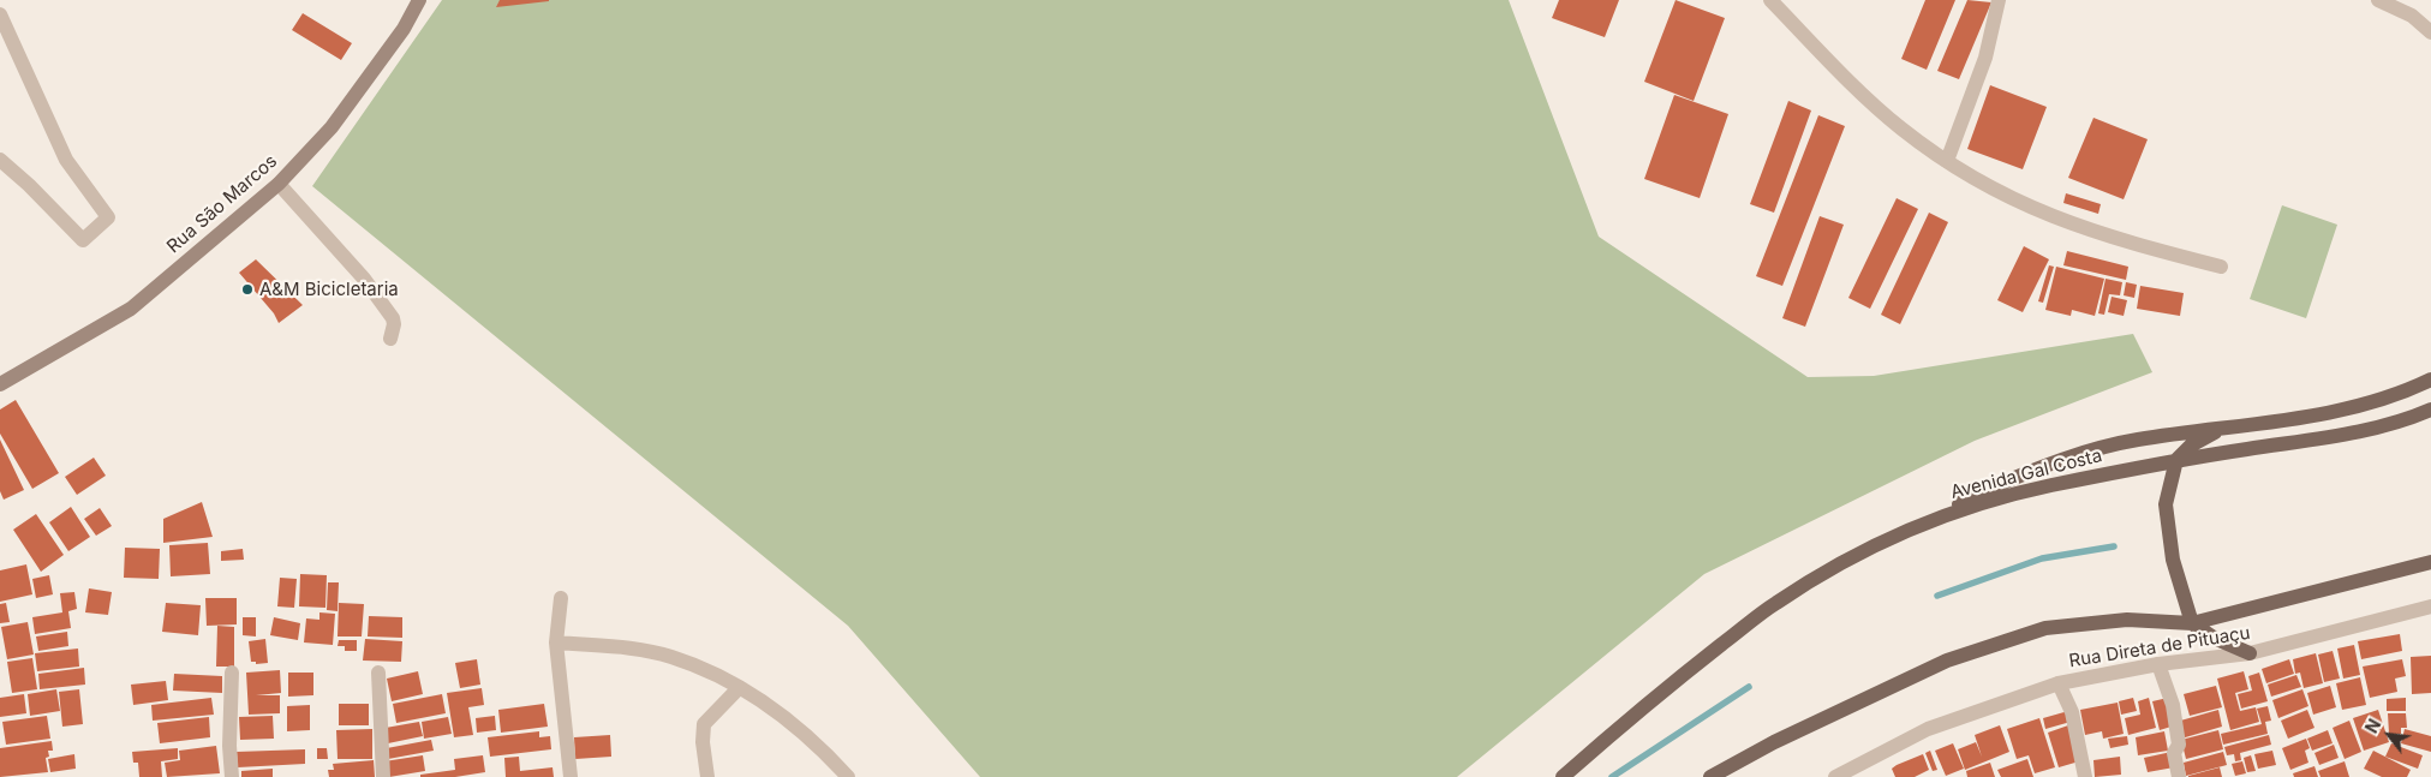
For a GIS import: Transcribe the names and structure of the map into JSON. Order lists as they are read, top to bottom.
{
  "streets": {
    "main road": ["Rua São Marcos", "Avenida Gal Costa"],
    "street": ["Rua Direta de Pituaçu"]
  },
  "places": ["A&M Bicicletaria"],
  "north": "top left"
}
